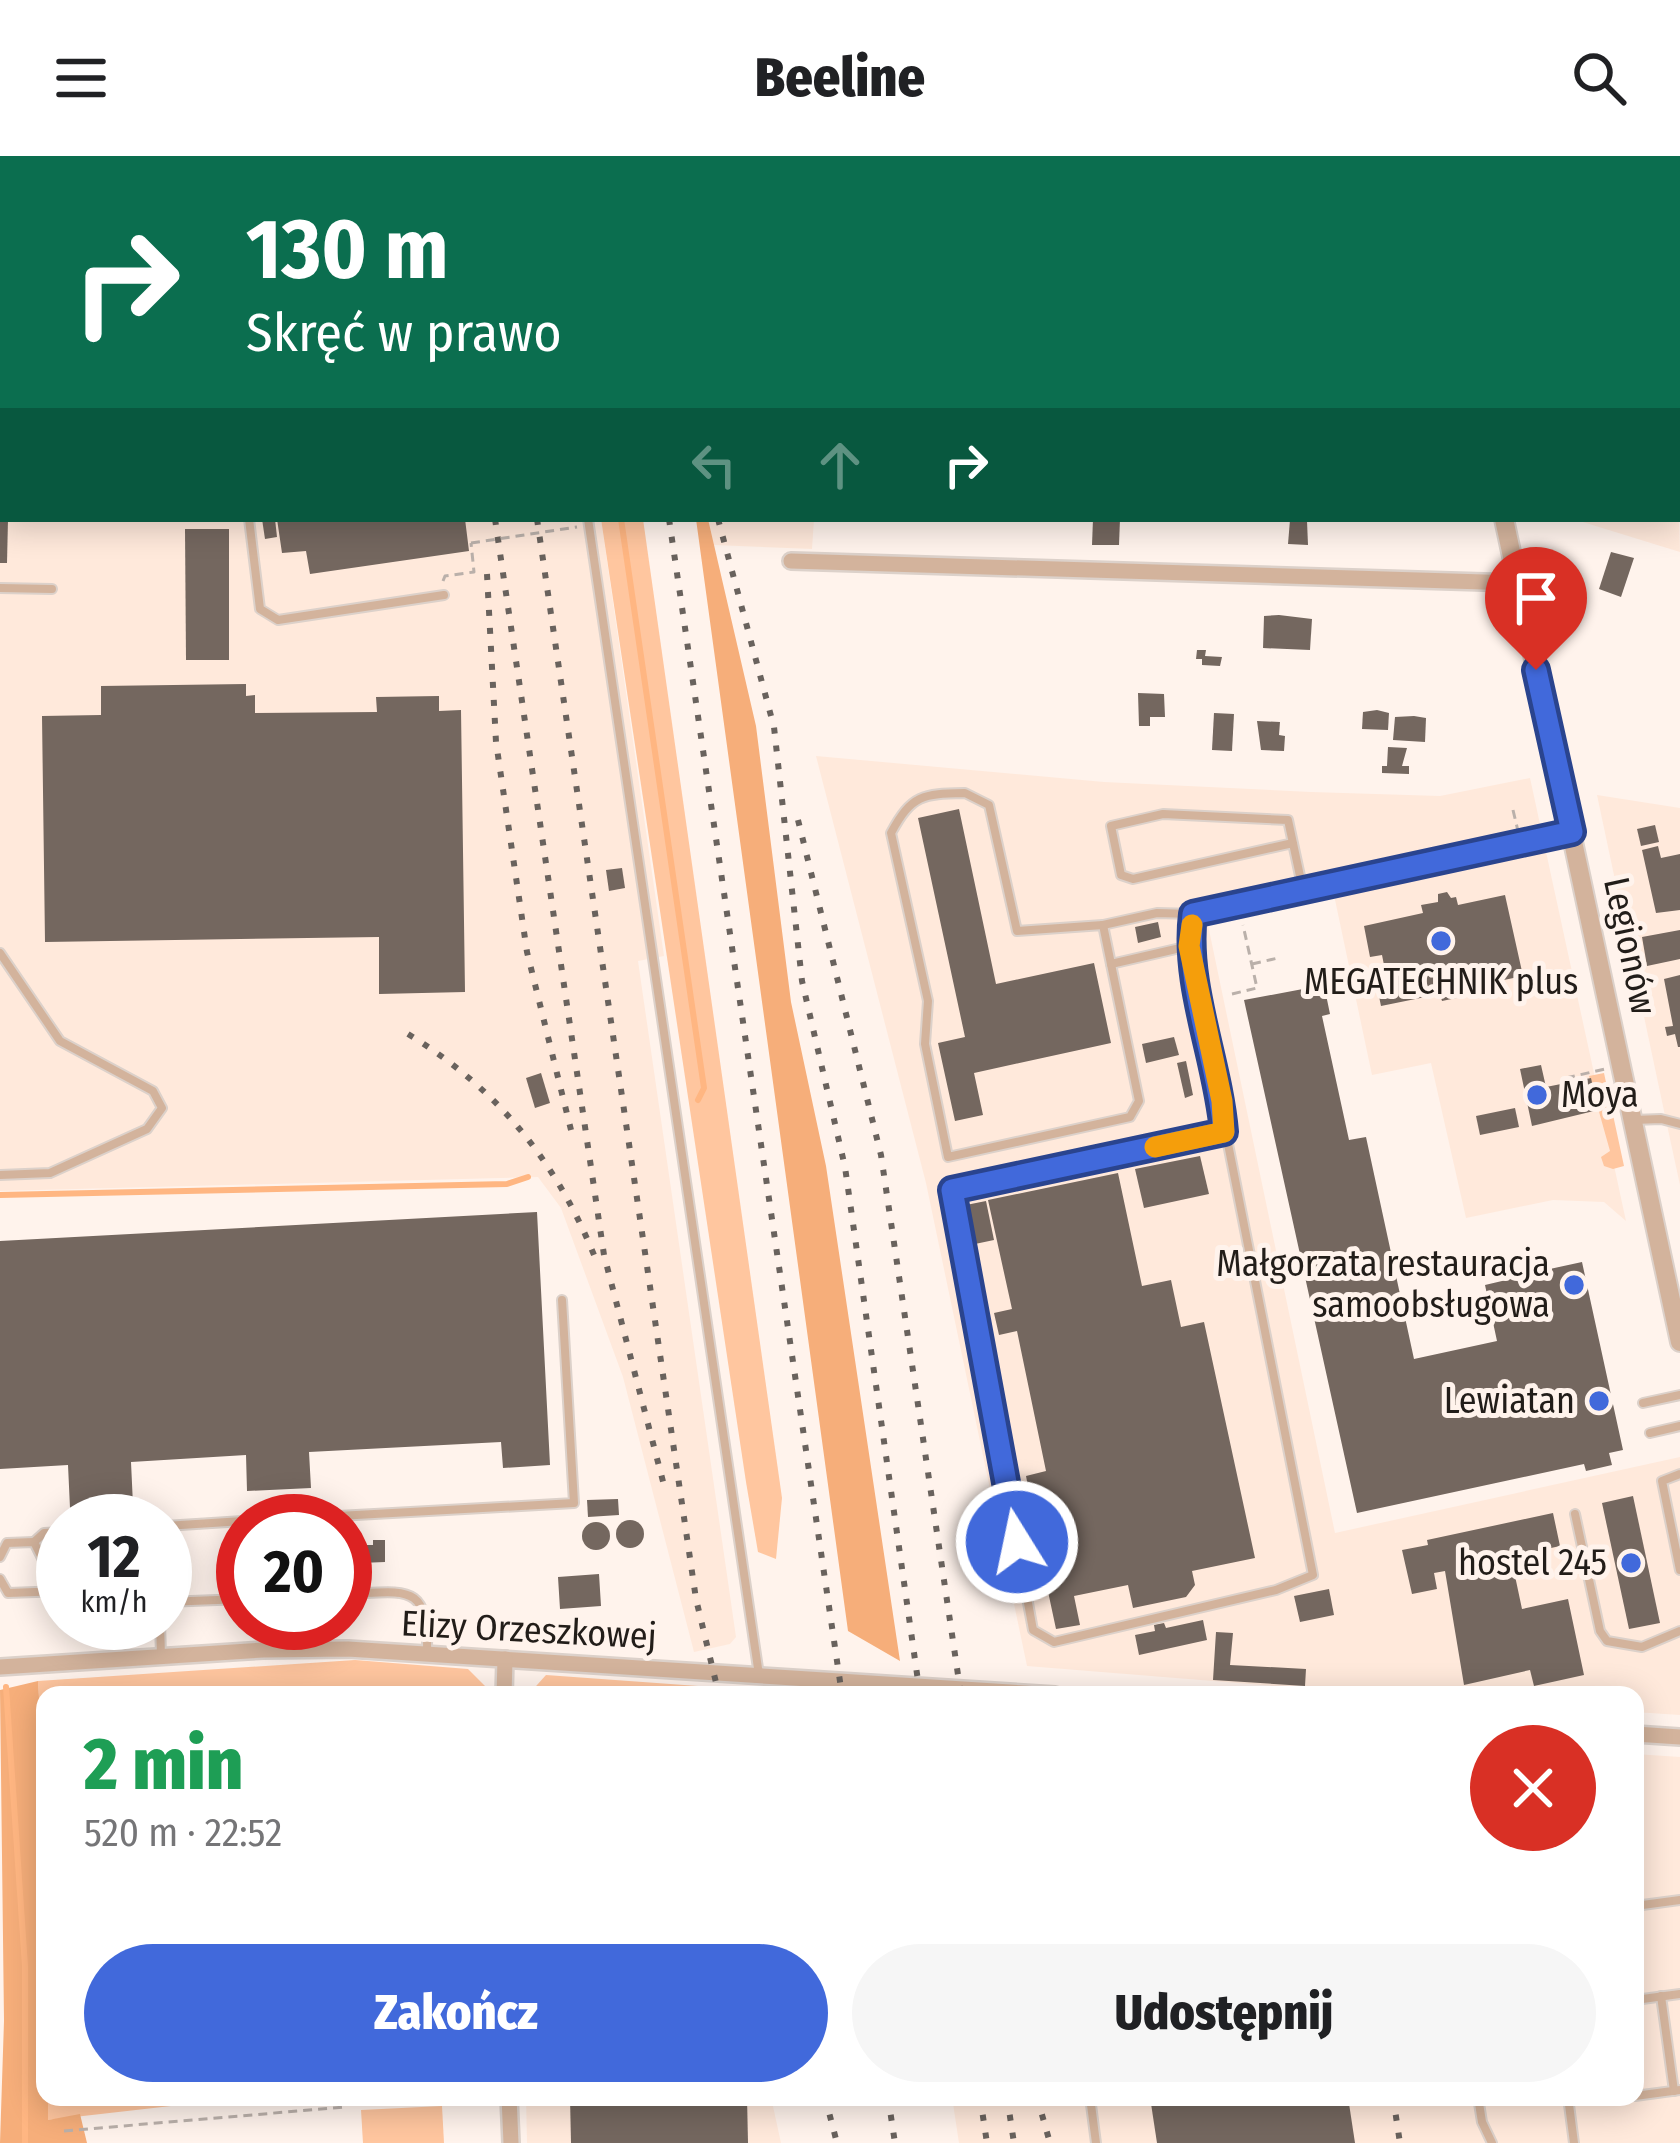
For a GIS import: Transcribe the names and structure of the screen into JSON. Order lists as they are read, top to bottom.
{
  "streets": {
    "street": ["Legionów", "Elizy Orzeszkowej"]
  },
  "places": [
    "MEGATECHNIK plus",
    "Moya",
    "Małgorzata restauracja samoobsługowa",
    "Lewiatan",
    "hostel 245"
  ],
  "page": {
    "header": "Beeline",
    "turn": ["130 m", "Skręć w prawo"],
    "speed": "12 km/h",
    "limit": "20",
    "heading": ["2 min", "520 m · 22:52"],
    "buttons": ["Zakończ", "Udostępnij"]
  }
}
